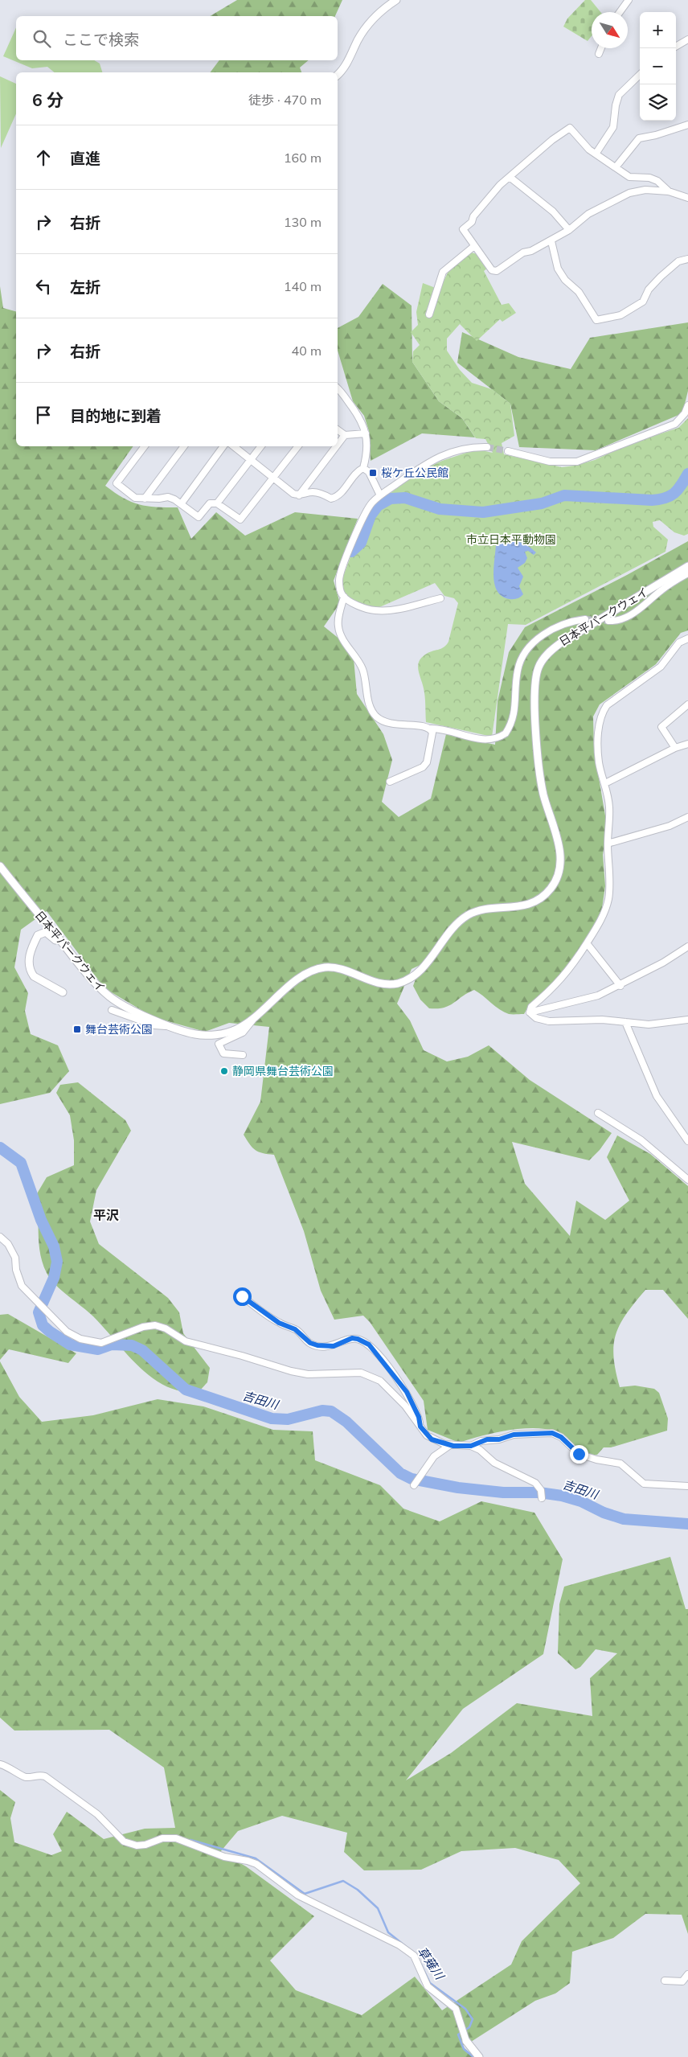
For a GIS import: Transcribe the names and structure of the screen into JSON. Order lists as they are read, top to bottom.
{
  "streets": {
    "street": ["日本平パークウェイ"]
  },
  "districts": ["平沢"],
  "water": ["吉田川", "草薙川"],
  "parks": ["市立日本平動物園"],
  "places": {
    "transit": ["桜ケ丘公民館", "舞台芸術公園"],
    "other": ["静岡県舞台芸術公園"]
  },
  "north": "bottom right",
  "page": {
    "map_buttons": ["+", "−"],
    "search": "ここで検索",
    "heading": ["6 分", "徒歩 · 470 m"],
    "list": [
      ["直進", "160 m"],
      ["右折", "130 m"],
      ["左折", "140 m"],
      ["右折", "40 m"],
      "目的地に到着"
    ]
  }
}
